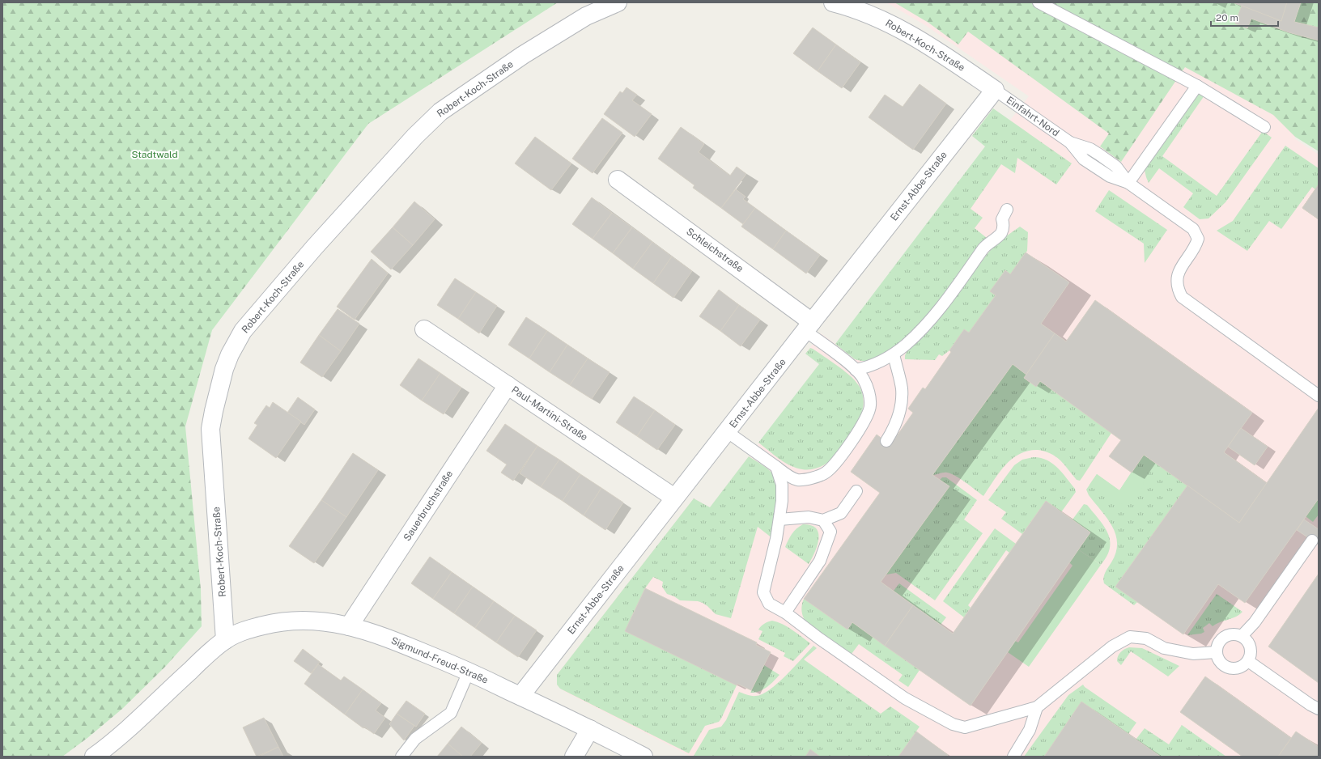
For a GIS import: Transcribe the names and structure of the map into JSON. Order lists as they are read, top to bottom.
{
  "streets": {
    "street": [
      "Robert-Koch-Straße",
      "Ernst-Abbe-Straße",
      "Schleichstraße",
      "Paul-Martini-Straße",
      "Sauerbruchstraße",
      "Sigmund-Freud-Straße"
    ],
    "lane": ["Einfahrt-Nord"]
  },
  "crossings": [
    ["Robert-Koch-Straße", "Einfahrt-Nord"],
    ["Robert-Koch-Straße", "Ernst-Abbe-Straße"],
    ["Robert-Koch-Straße", "Sigmund-Freud-Straße"],
    ["Einfahrt-Nord", "Ernst-Abbe-Straße"],
    ["Ernst-Abbe-Straße", "Schleichstraße"],
    ["Ernst-Abbe-Straße", "Paul-Martini-Straße"],
    ["Ernst-Abbe-Straße", "Sigmund-Freud-Straße"],
    ["Paul-Martini-Straße", "Sauerbruchstraße"],
    ["Sauerbruchstraße", "Sigmund-Freud-Straße"]
  ],
  "parks": ["Stadtwald"],
  "scale_bar": "20 m"
}
